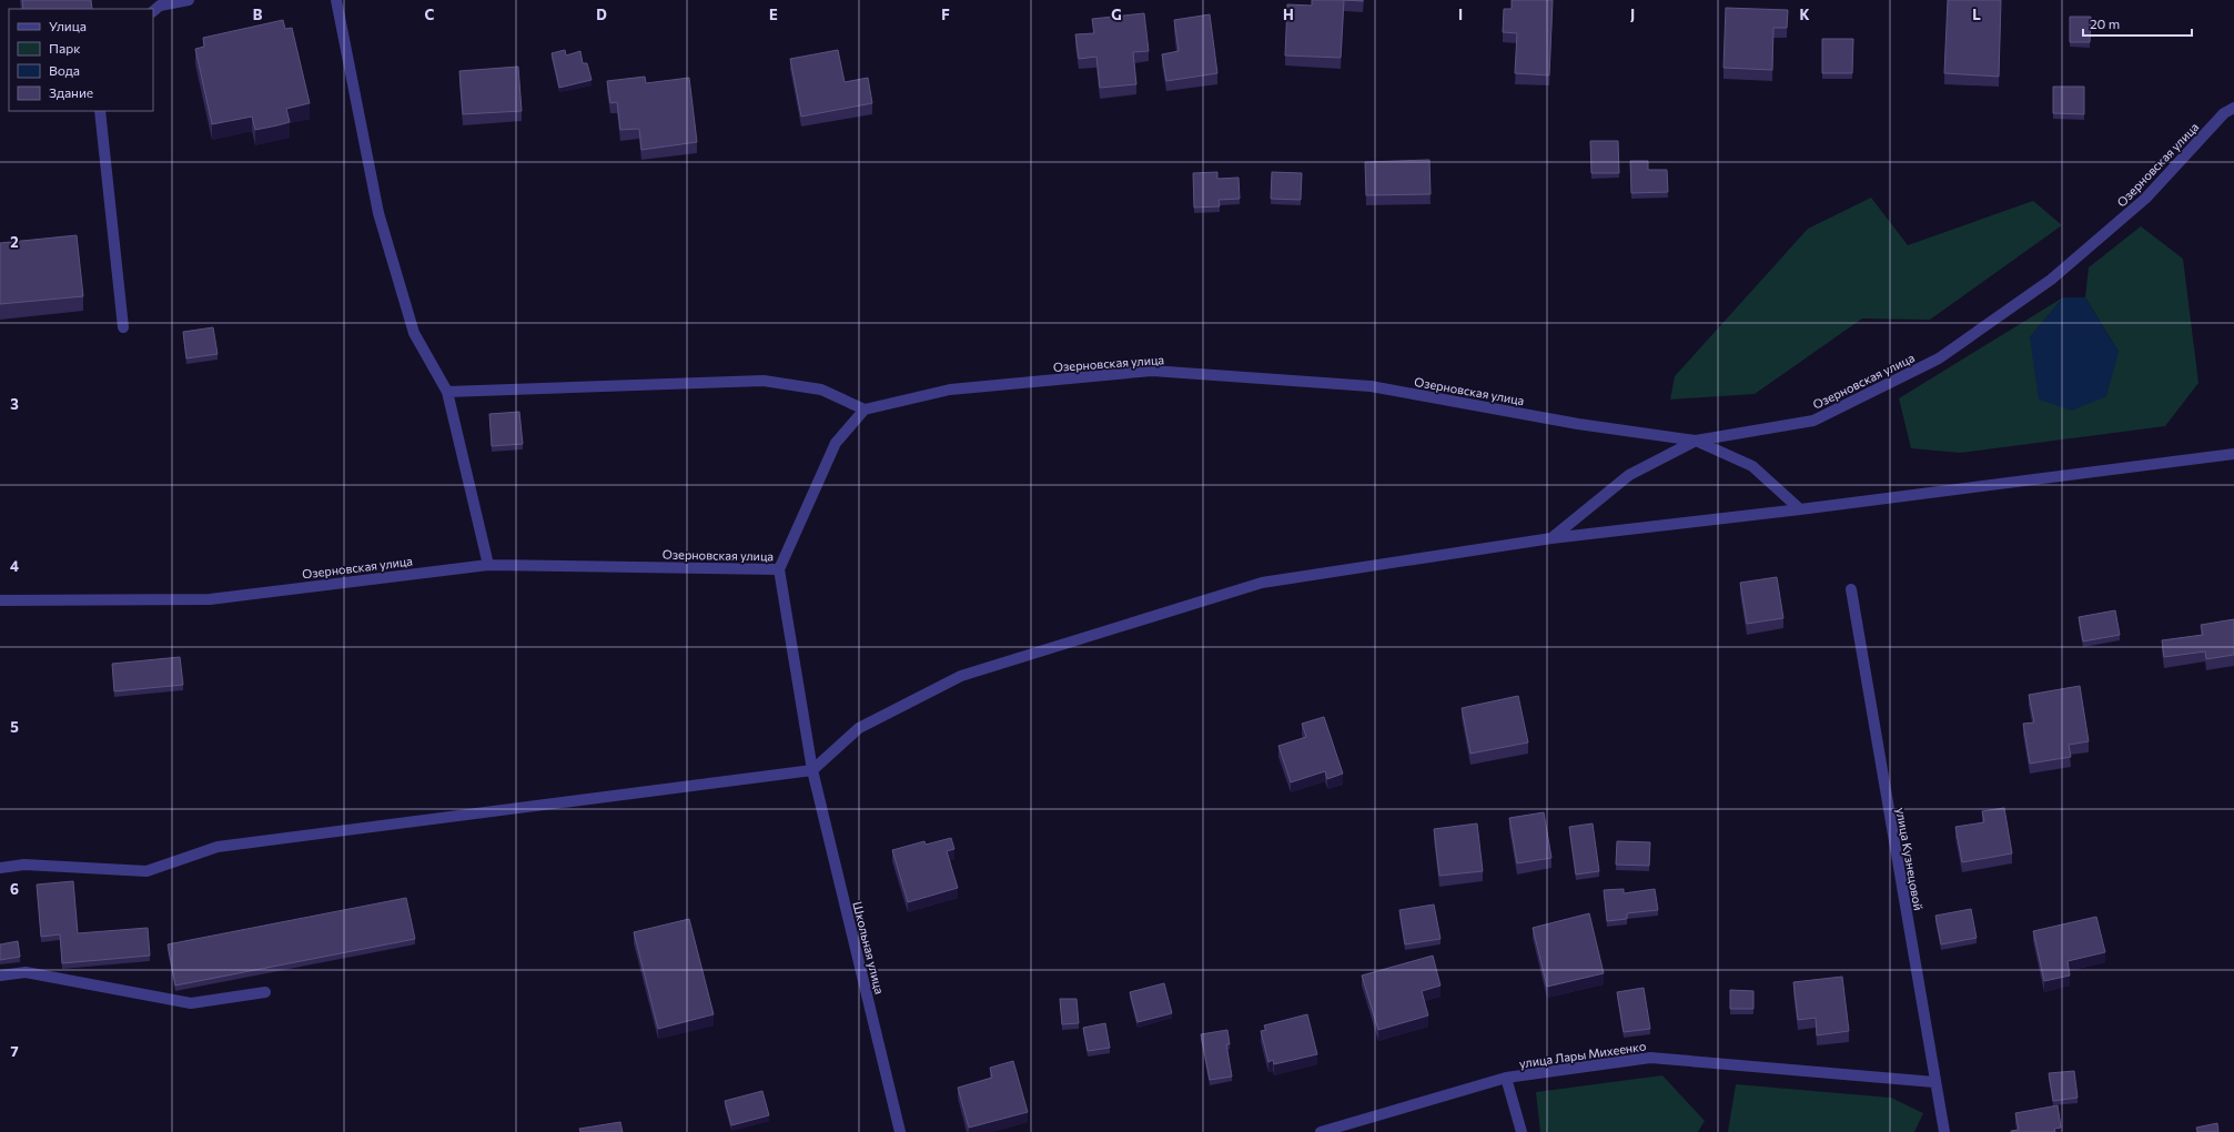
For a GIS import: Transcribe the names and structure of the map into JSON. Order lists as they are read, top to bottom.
{
  "streets": {
    "street": [
      "Озерновская улица",
      "улица Кузнецовой",
      "Школьная улица",
      "улица Лары Михеенко"
    ]
  },
  "crossings": [
    ["Озерновская улица", "Школьная улица"],
    ["улица Кузнецовой", "улица Лары Михеенко"]
  ],
  "legend": [
    "Улица",
    "Парк",
    "Вода",
    "Здание"
  ],
  "scale_bar": "20 m",
  "grid": {
    "columns": [
      "B",
      "C",
      "D",
      "E",
      "F",
      "G",
      "H",
      "I",
      "J",
      "K",
      "L"
    ],
    "rows": [
      "2",
      "3",
      "4",
      "5",
      "6",
      "7"
    ]
  }
}
